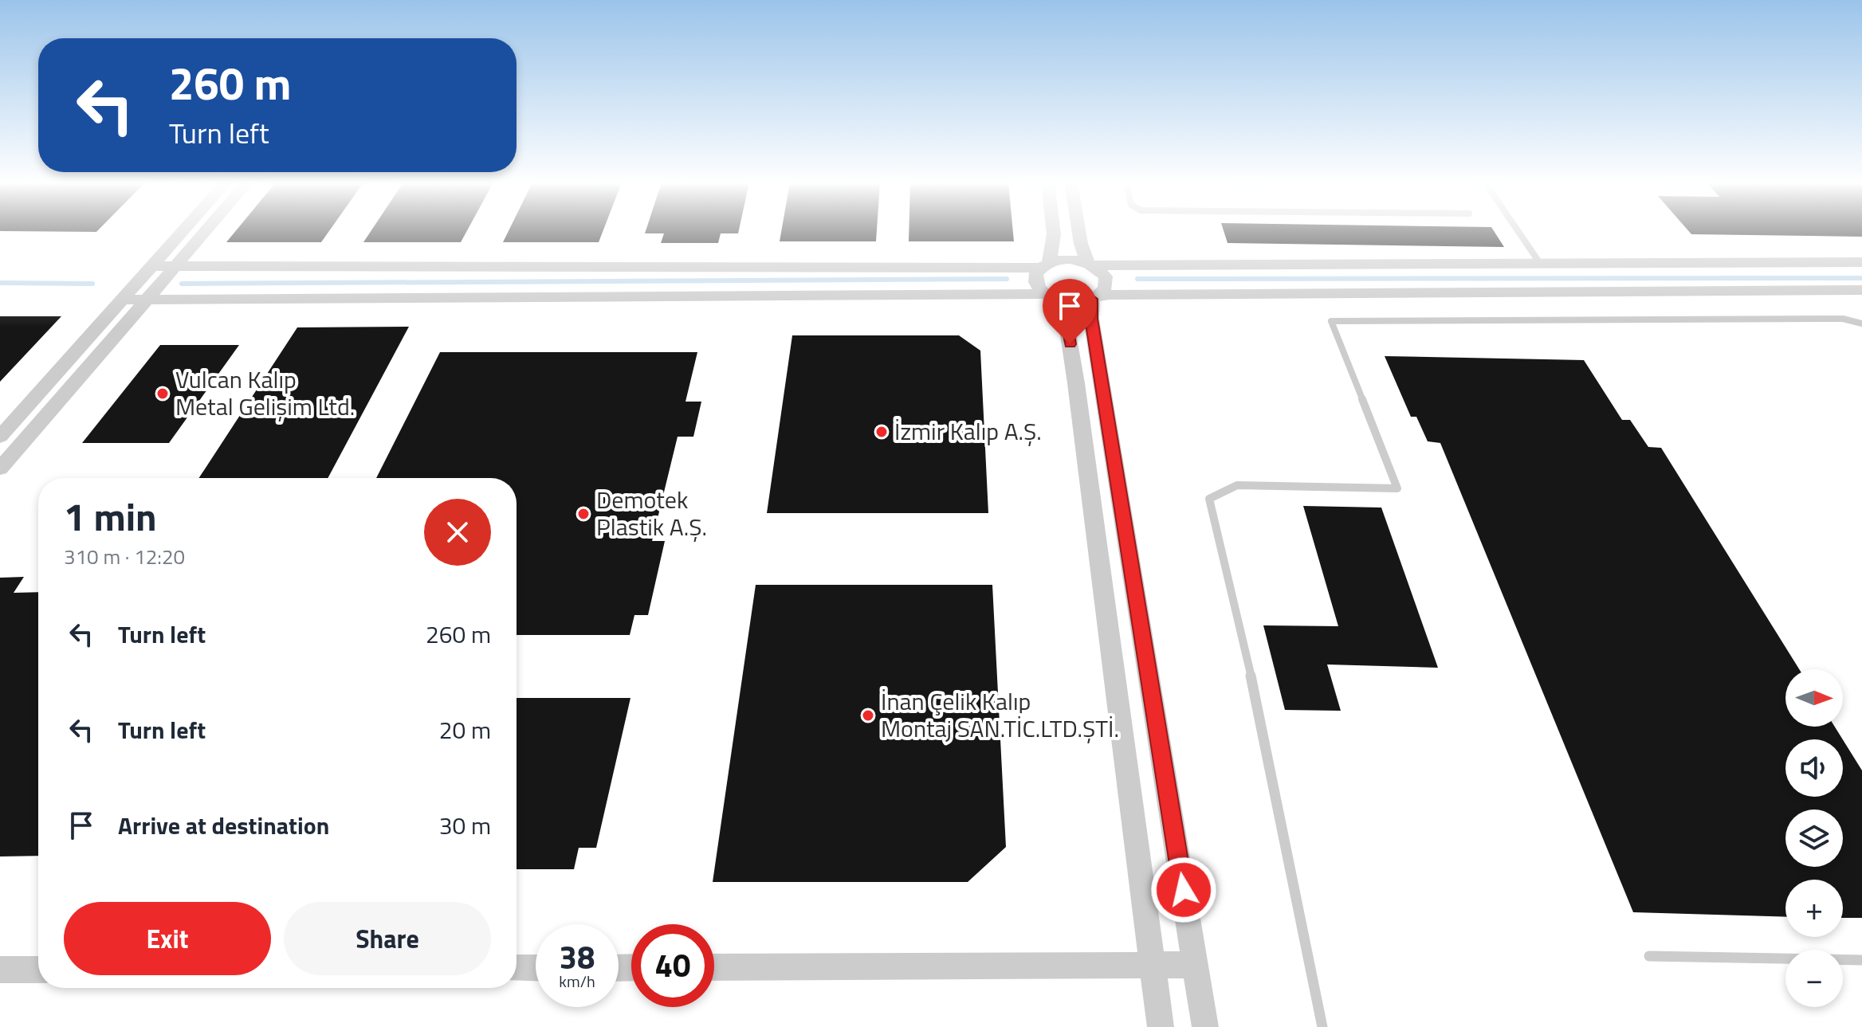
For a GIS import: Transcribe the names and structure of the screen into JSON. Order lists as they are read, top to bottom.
{
  "places": [
    "Vulcan Kalıp Metal Gelişim Ltd.",
    "İzmir Kalıp A.Ş.",
    "Demotek Plastik A.Ş.",
    "İnan Çelik Kalıp Montaj SAN.TİC.LTD.ŞTİ."
  ],
  "north": "right",
  "page": {
    "turn": ["260 m", "Turn left"],
    "heading": ["1 min", "310 m · 12:20"],
    "list": [
      {
        "name": "Turn left",
        "value": "260 m"
      },
      {
        "name": "Turn left",
        "value": "20 m"
      },
      {
        "name": "Arrive at destination",
        "value": "30 m"
      }
    ],
    "map_buttons": ["+", "−"],
    "buttons": ["Exit", "Share"],
    "speed": "38 km/h",
    "limit": "40"
  }
}
